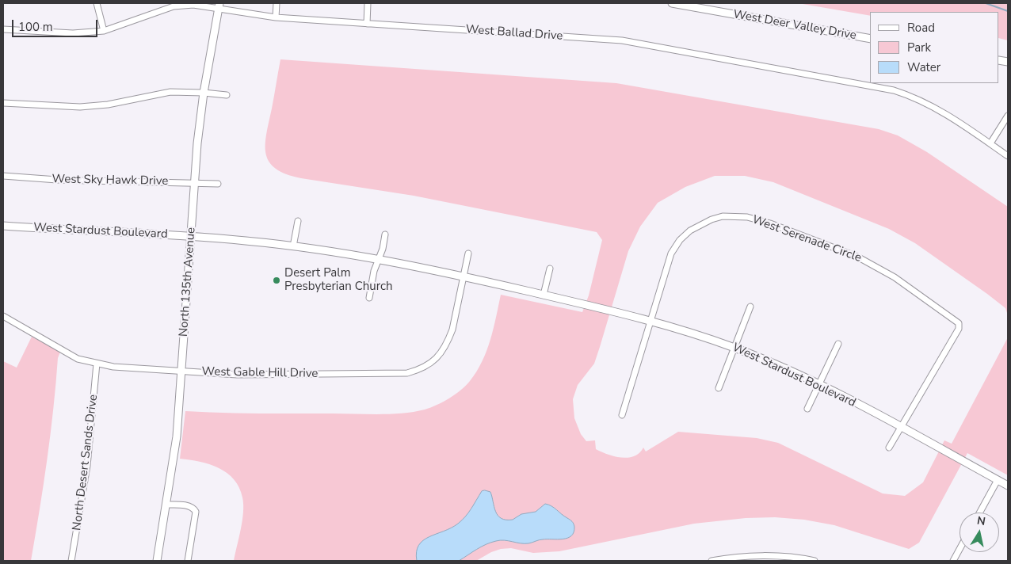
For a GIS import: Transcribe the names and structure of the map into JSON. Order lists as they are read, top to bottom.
{
  "streets": {
    "street": [
      "West Deer Valley Drive",
      "West Ballad Drive",
      "West Sky Hawk Drive",
      "West Stardust Boulevard",
      "West Serenade Circle",
      "North 135th Avenue",
      "West Gable Hill Drive",
      "North Desert Sands Drive"
    ]
  },
  "crossings": [
    ["West Ballad Drive", "North 135th Avenue"],
    ["West Sky Hawk Drive", "North 135th Avenue"],
    ["West Stardust Boulevard", "West Serenade Circle"],
    ["West Stardust Boulevard", "North 135th Avenue"],
    ["West Stardust Boulevard", "West Gable Hill Drive"],
    ["North 135th Avenue", "West Gable Hill Drive"],
    ["West Gable Hill Drive", "North Desert Sands Drive"]
  ],
  "places": ["Desert Palm Presbyterian Church"],
  "legend": ["Road", "Park", "Water"],
  "scale_bar": "100 m",
  "north": "top"
}
